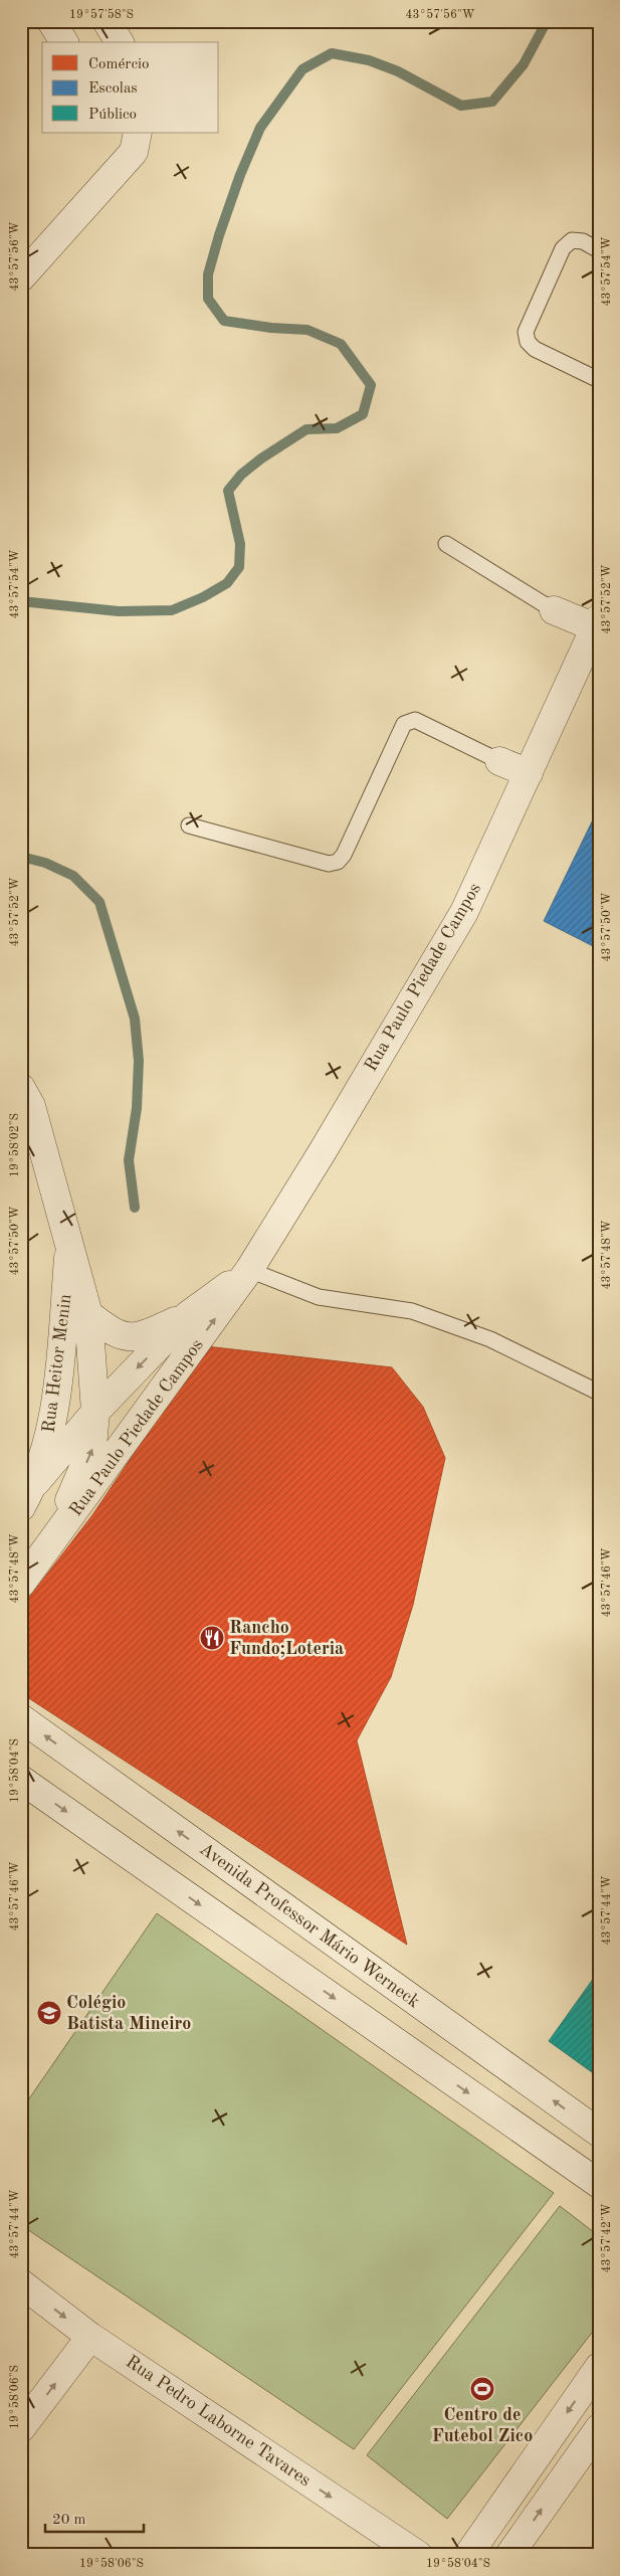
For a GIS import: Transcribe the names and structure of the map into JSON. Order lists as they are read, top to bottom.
{
  "streets": {
    "street": [
      "Rua Paulo Piedade Campos",
      "Rua Heitor Menin",
      "Avenida Professor Mário Werneck",
      "Rua Pedro Laborne Tavares"
    ]
  },
  "crossings": [
    ["Rua Paulo Piedade Campos", "Rua Heitor Menin"]
  ],
  "one_way": ["Rua Pedro Laborne Tavares"],
  "places": {
    "restaurant": ["Rancho Fundo;Loteria"],
    "school or university": ["Colégio Batista Mineiro"],
    "sports": ["Centro de Futebol Zico"]
  },
  "legend": ["Comércio", "Escolas", "Público"],
  "scale_bar": "20 m",
  "coordinates": [
    "19°57'58\"S",
    "43°57'56\"W",
    "43°57'54\"W",
    "43°57'52\"W",
    "43°57'50\"W",
    "19°58'02\"S",
    "43°57'48\"W",
    "43°57'46\"W",
    "19°58'04\"S",
    "43°57'44\"W",
    "43°57'42\"W",
    "19°58'06\"S"
  ]
}
